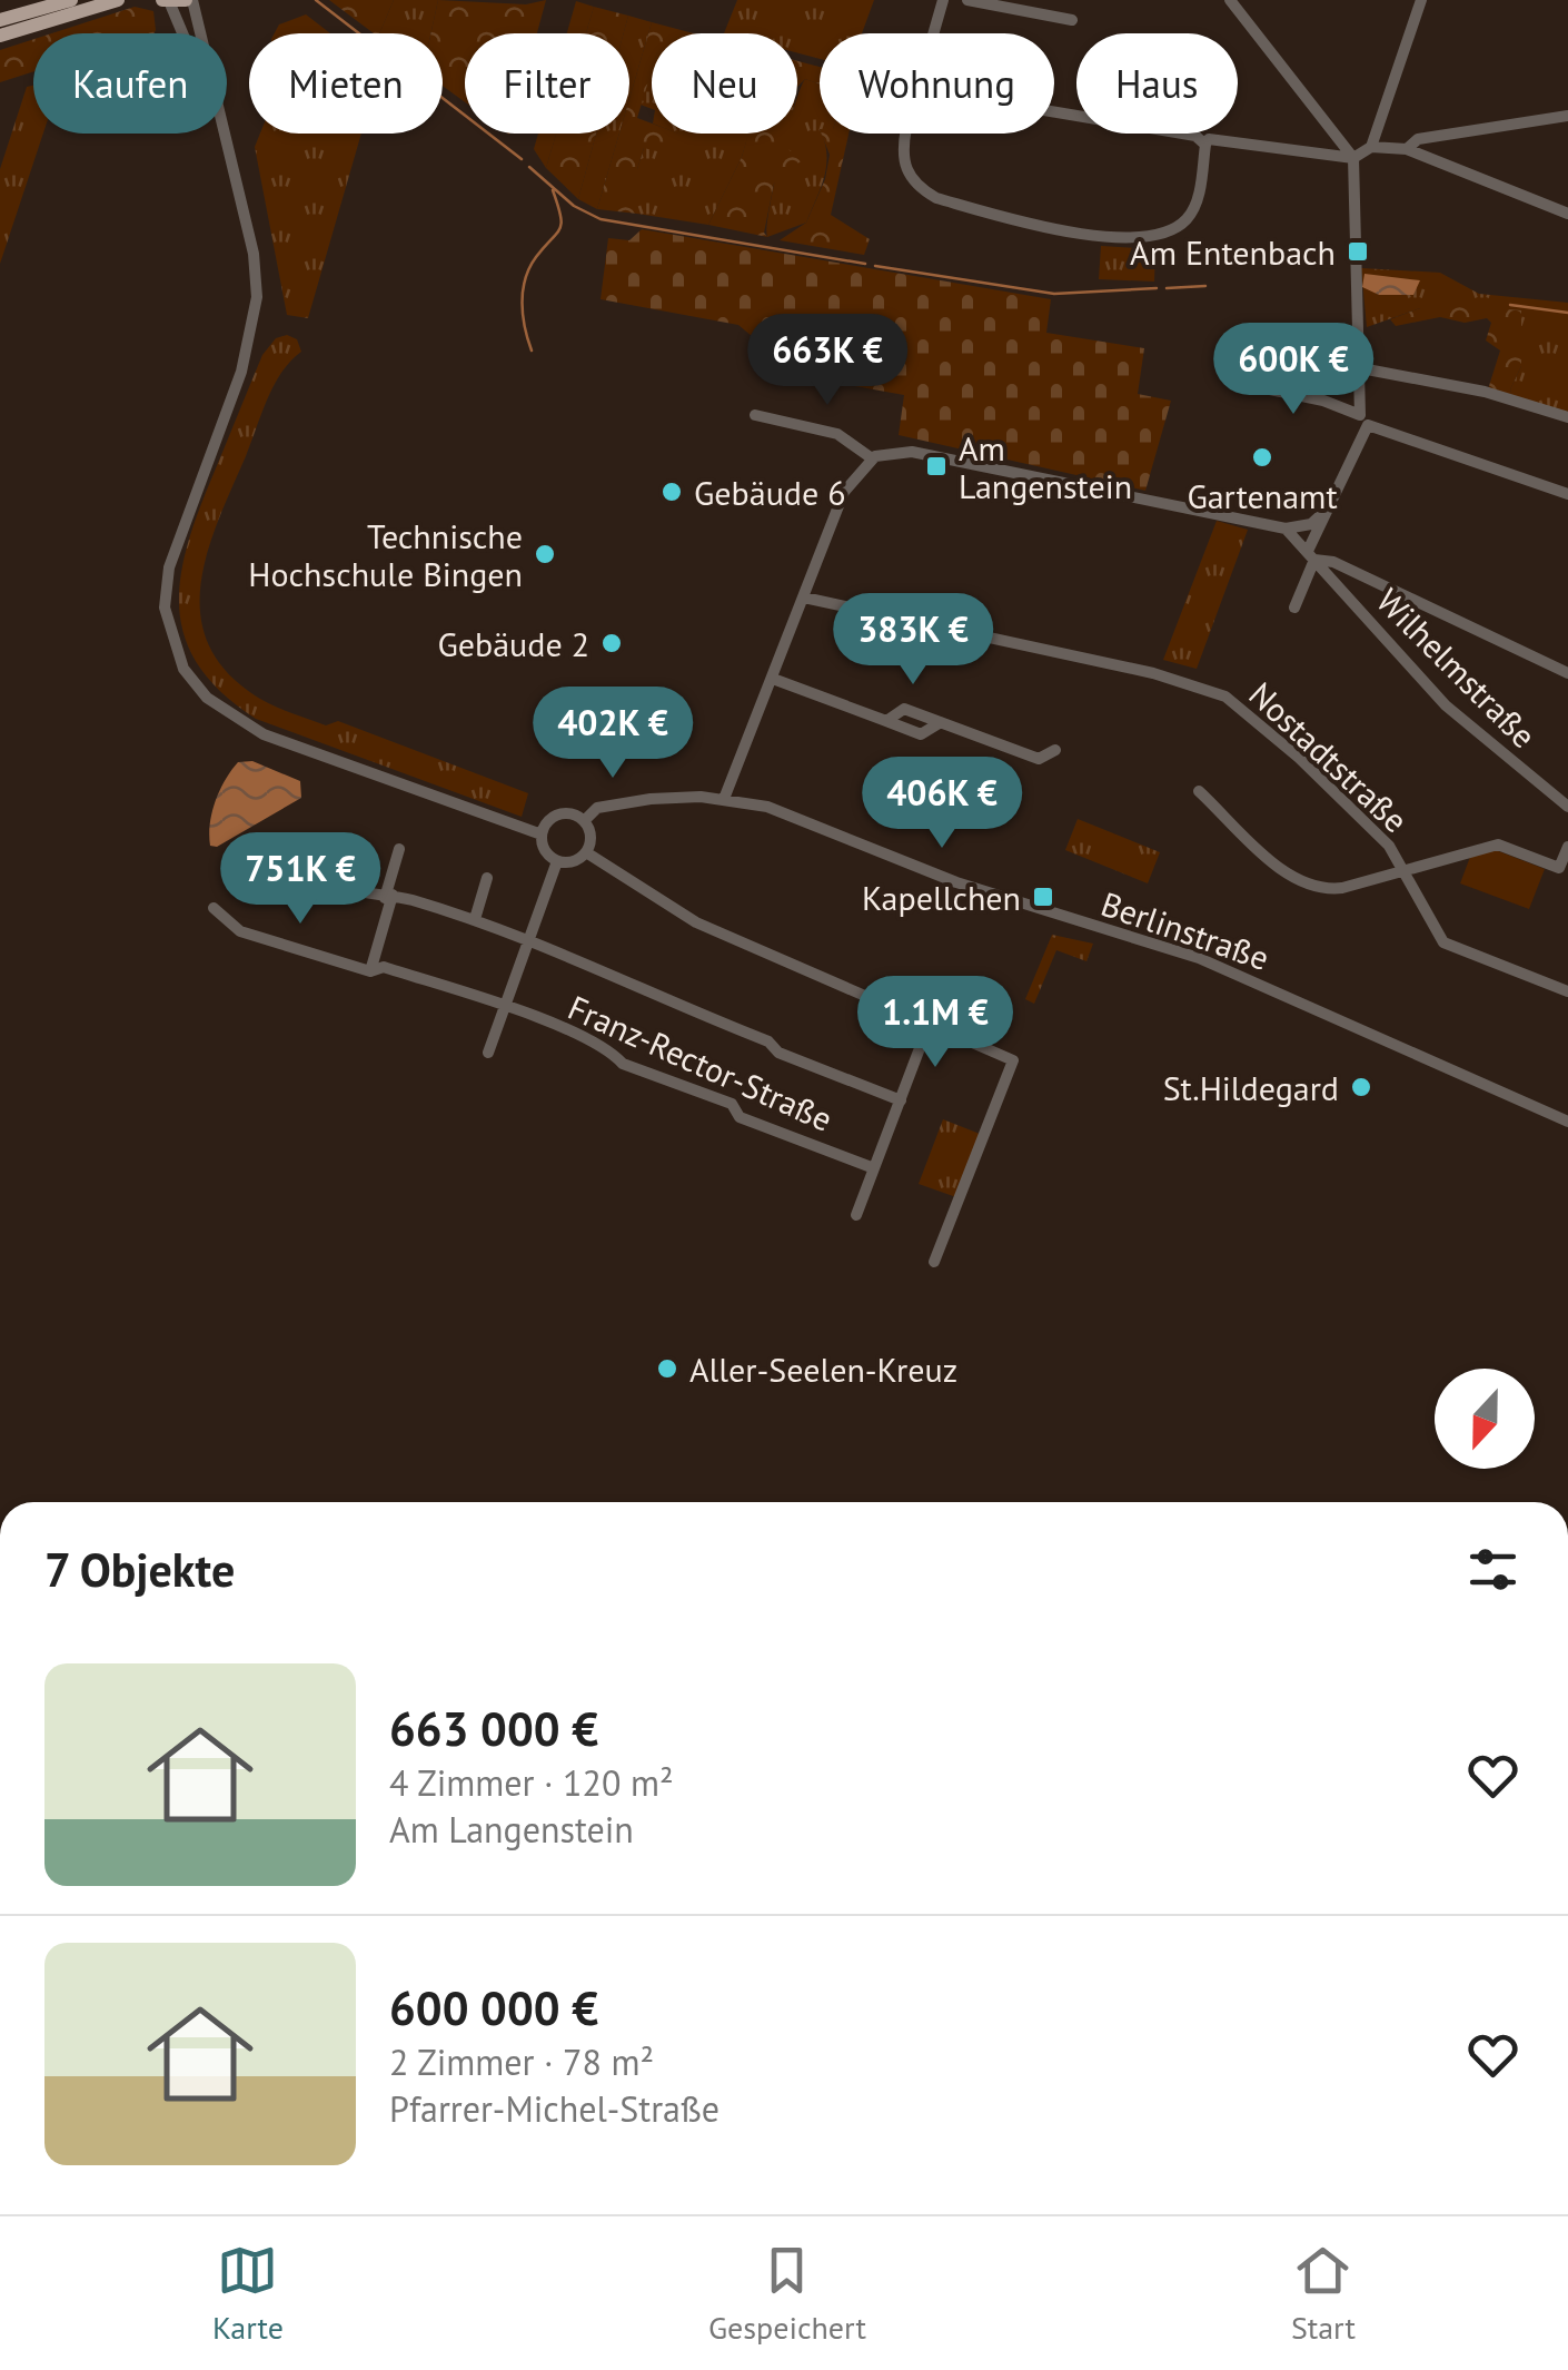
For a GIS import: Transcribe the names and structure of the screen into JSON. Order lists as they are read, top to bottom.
{
  "streets": {
    "street": [
      "Wilhelmstraße",
      "Nostadtstraße",
      "Berlinstraße",
      "Franz-Rector-Straße"
    ]
  },
  "places": {
    "transit": ["Am Entenbach", "Am Langenstein", "Kapellchen"],
    "other": [
      "Gartenamt",
      "Gebäude 6",
      "Technische Hochschule Bingen",
      "Gebäude 2",
      "St.Hildegard",
      "Aller-Seelen-Kreuz"
    ]
  },
  "north": "bottom",
  "page": {
    "chip": [
      "Kaufen",
      "Mieten",
      "Filter",
      "Neu",
      "Wohnung",
      "Haus"
    ],
    "price": [
      "663K €",
      "600K €",
      "383K €",
      "402K €",
      "406K €",
      "751K €",
      "1.1M €"
    ],
    "heading": "7 Objekte",
    "list": [
      {
        "name": "663 000 €",
        "note": "4 Zimmer · 120 m² · Am Langenstein"
      },
      {
        "name": "600 000 €",
        "note": "2 Zimmer · 78 m² · Pfarrer-Michel-Straße"
      }
    ],
    "tabs": ["Karte", "Gespeichert", "Start"]
  }
}
